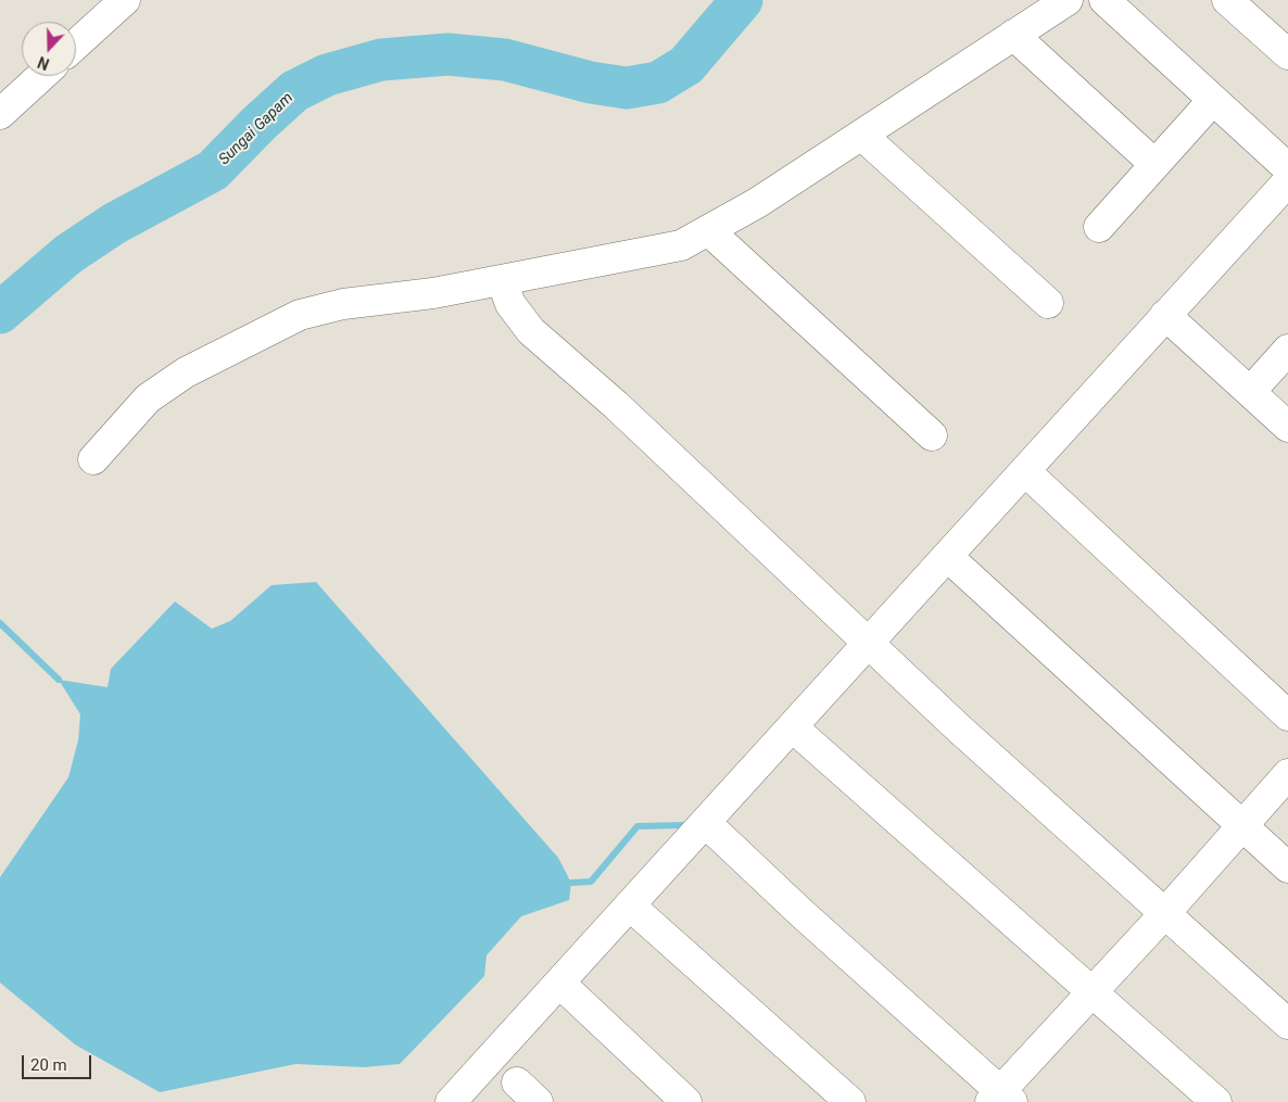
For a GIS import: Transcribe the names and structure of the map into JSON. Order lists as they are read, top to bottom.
{
  "water": ["Sungai Gapam"],
  "scale_bar": "20 m",
  "north": "bottom"
}
